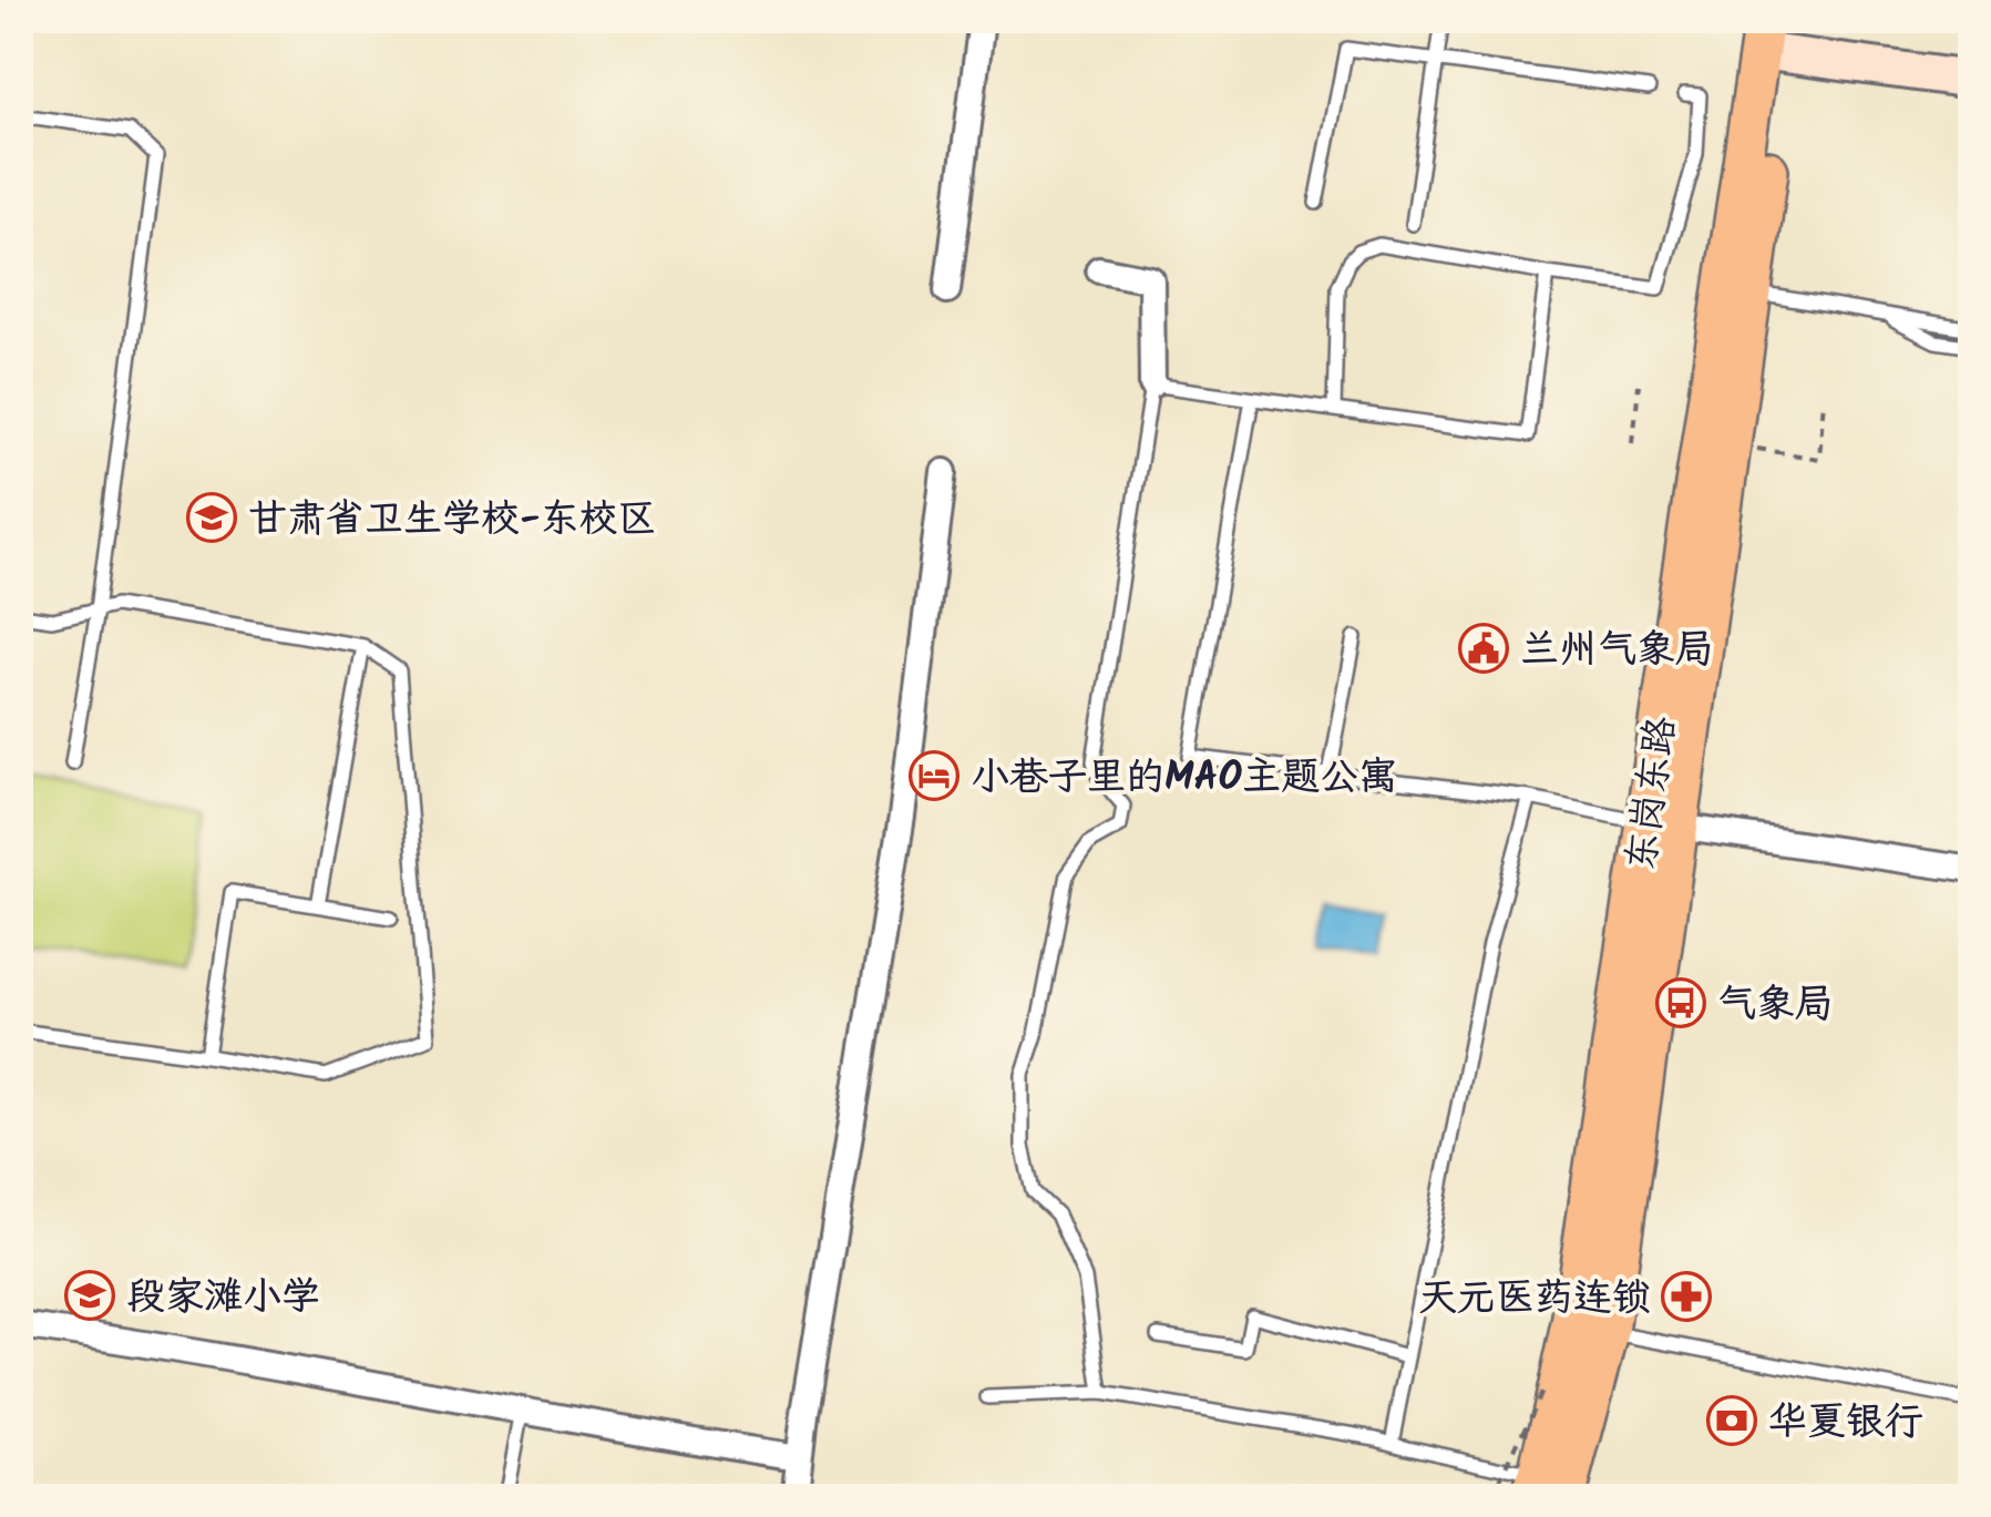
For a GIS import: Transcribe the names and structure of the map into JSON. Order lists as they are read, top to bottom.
{
  "streets": {
    "main road": ["东岗东路"]
  },
  "places": {
    "school or university": ["甘肃省卫生学校-东校区", "段家滩小学"],
    "public building": ["兰州气象局"],
    "hotel": ["小巷子里的MAO主题公寓"],
    "bus stop": ["气象局"],
    "pharmacy": ["天元医药连锁"],
    "bank": ["华夏银行"]
  }
}
